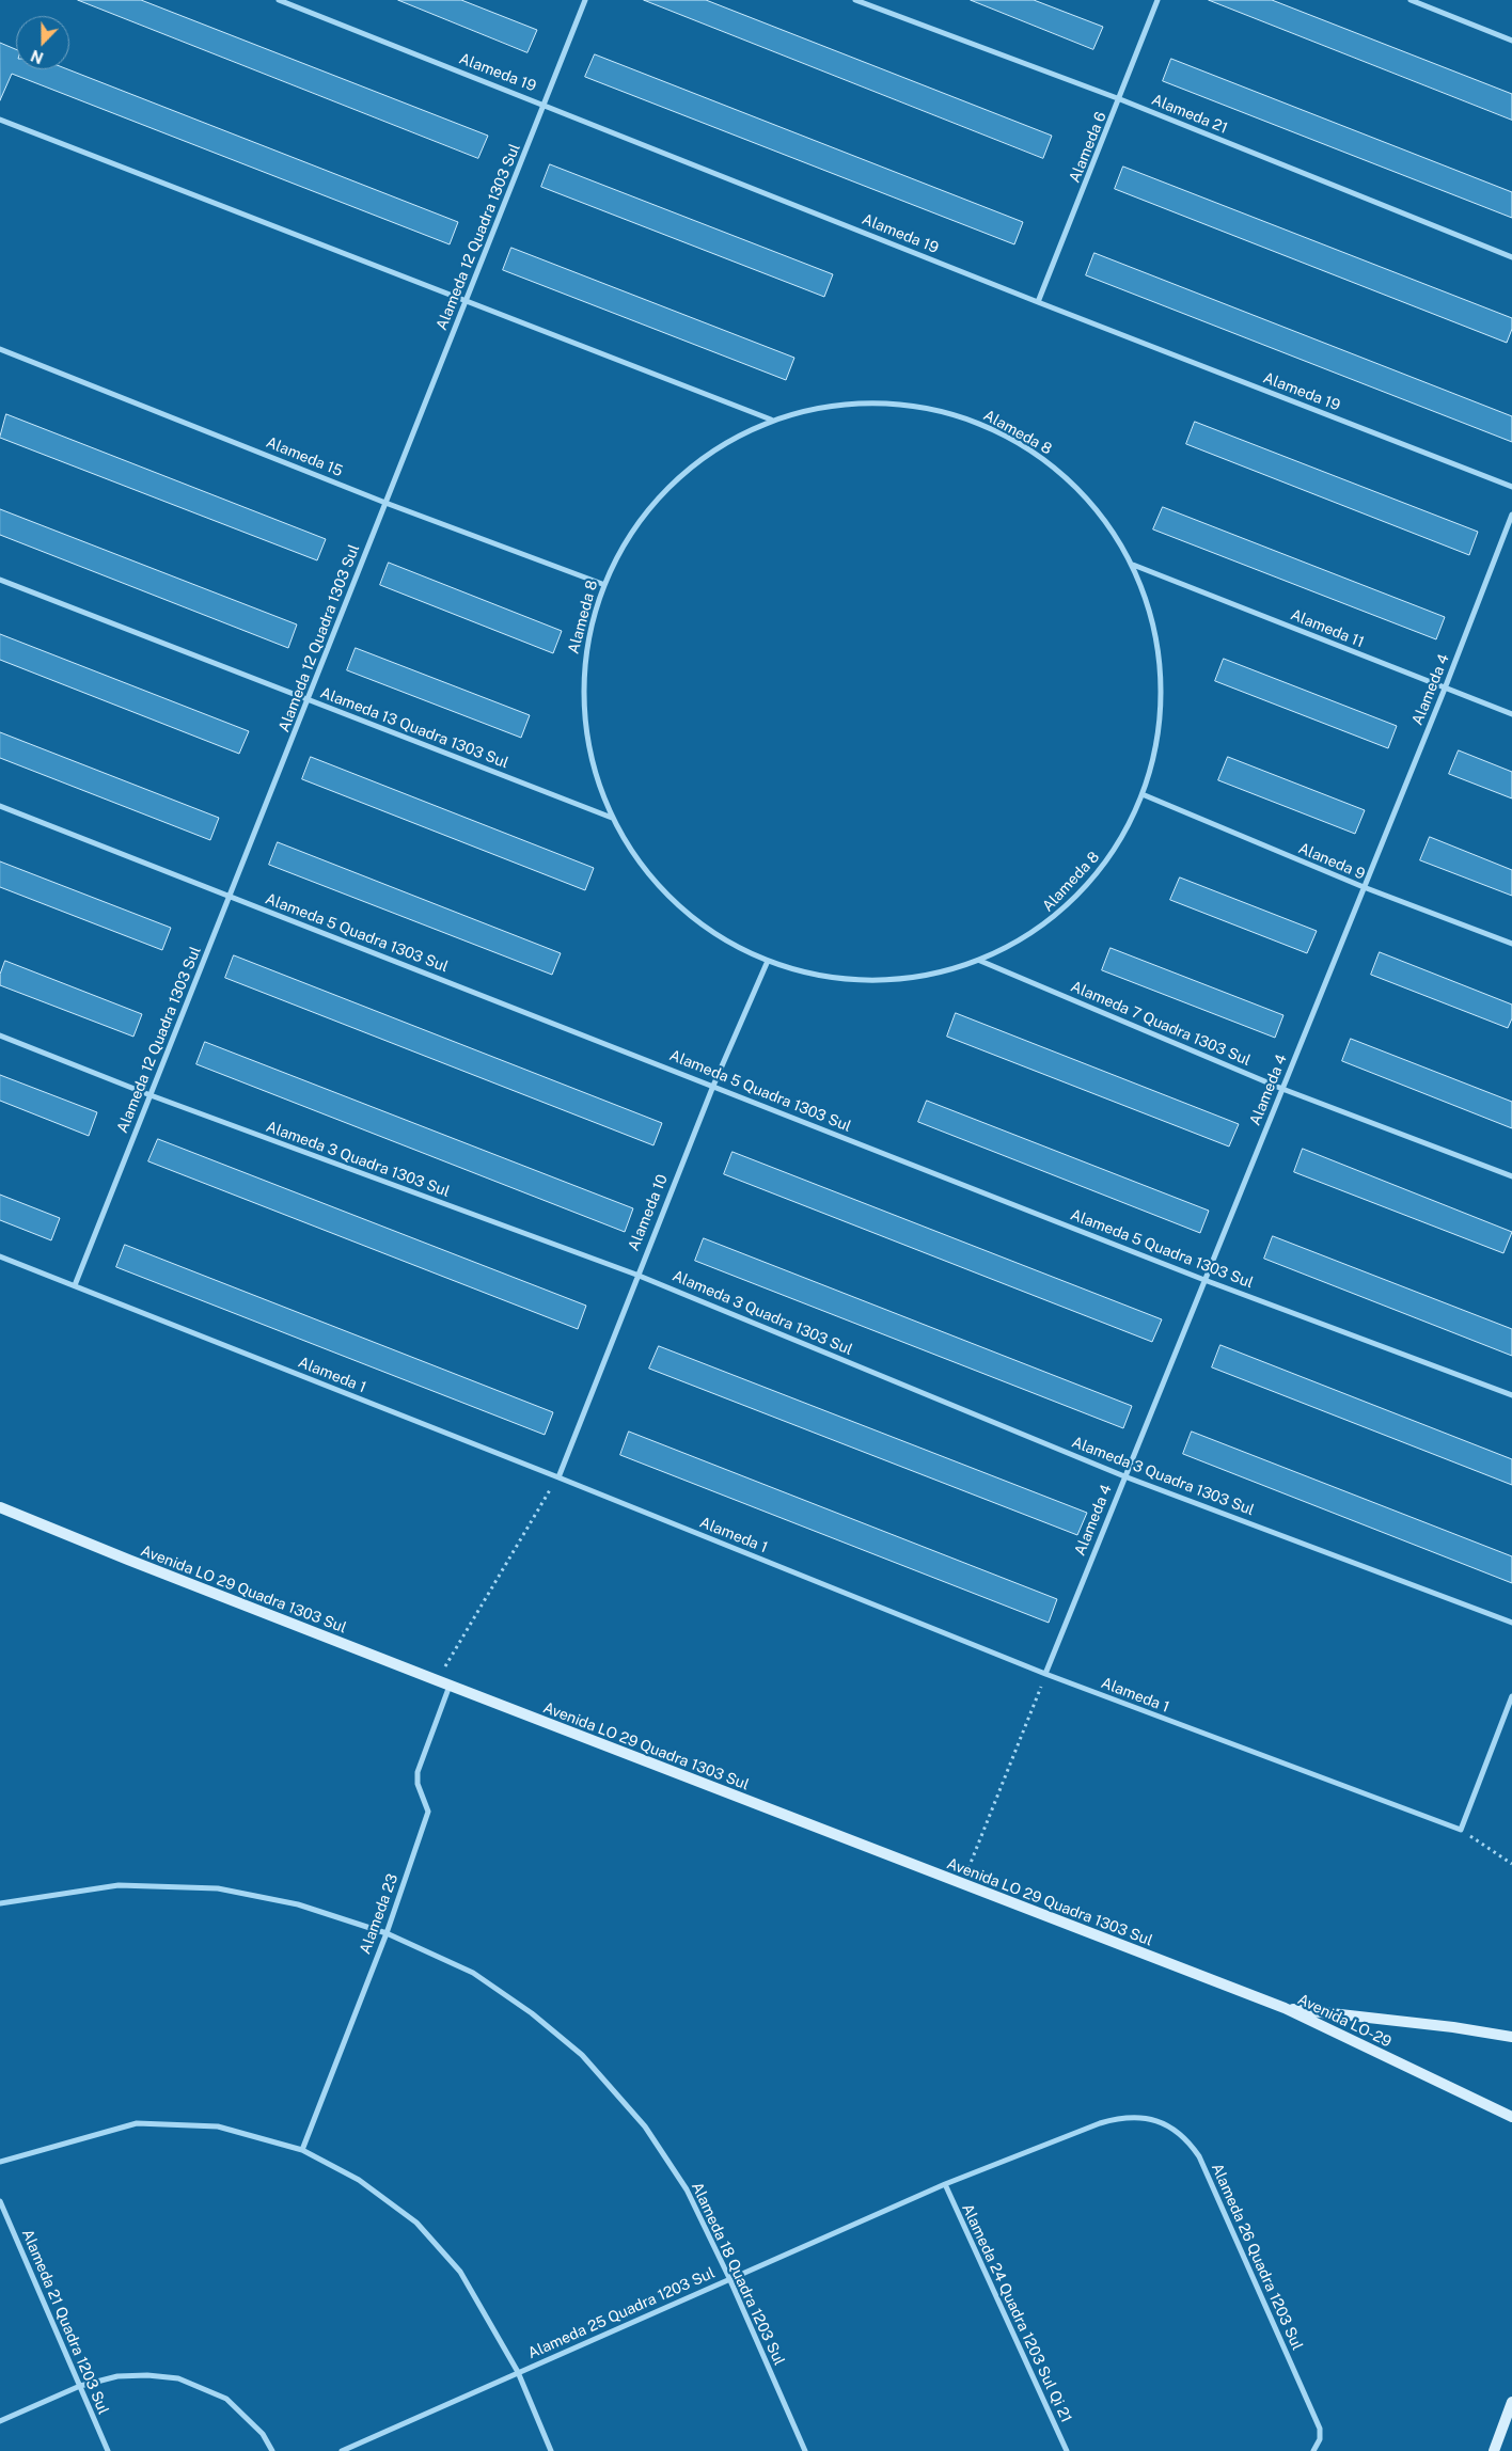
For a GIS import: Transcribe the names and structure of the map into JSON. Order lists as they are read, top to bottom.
{
  "streets": {
    "street": [
      "Alameda 19",
      "Alameda 21",
      "Alameda 6",
      "Alameda 12 Quadra 1303 Sul",
      "Alameda 8",
      "Alameda 15",
      "Alameda 11",
      "Alameda 4",
      "Alameda 13 Quadra 1303 Sul",
      "Alaneda 9",
      "Alameda 5 Quadra 1303 Sul",
      "Alameda 7 Quadra 1303 Sul",
      "Alameda 3 Quadra 1303 Sul",
      "Alameda 10",
      "Alameda 1",
      "Avenida LO 29 Quadra 1303 Sul",
      "Alameda 23",
      "Avenida LO-29",
      "Alameda 26 Quadra 1203 Sul",
      "Alameda 18 Quadra 1203 Sul",
      "Alameda 25 Quadra 1203 Sul",
      "Alameda 24 Quadra 1203 Sul Qi 21",
      "Alameda 21 Quadra 1203 Sul"
    ]
  },
  "crossings": [
    ["Alameda 19", "Alameda 6"],
    ["Alameda 19", "Alameda 12 Quadra 1303 Sul"],
    ["Alameda 21", "Alameda 6"],
    ["Alameda 12 Quadra 1303 Sul", "Alameda 15"],
    ["Alameda 12 Quadra 1303 Sul", "Alameda 13 Quadra 1303 Sul"],
    ["Alameda 12 Quadra 1303 Sul", "Alameda 5 Quadra 1303 Sul"],
    ["Alameda 12 Quadra 1303 Sul", "Alameda 3 Quadra 1303 Sul"],
    ["Alameda 12 Quadra 1303 Sul", "Alameda 1"],
    ["Alameda 8", "Alameda 15"],
    ["Alameda 8", "Alameda 11"],
    ["Alameda 8", "Alameda 13 Quadra 1303 Sul"],
    ["Alameda 8", "Alaneda 9"],
    ["Alameda 8", "Alameda 7 Quadra 1303 Sul"],
    ["Alameda 8", "Alameda 10"],
    ["Alameda 11", "Alameda 4"],
    ["Alameda 4", "Alaneda 9"],
    ["Alameda 4", "Alameda 5 Quadra 1303 Sul"],
    ["Alameda 4", "Alameda 7 Quadra 1303 Sul"],
    ["Alameda 4", "Alameda 3 Quadra 1303 Sul"],
    ["Alameda 4", "Alameda 1"],
    ["Alameda 5 Quadra 1303 Sul", "Alameda 10"],
    ["Alameda 3 Quadra 1303 Sul", "Alameda 10"],
    ["Alameda 10", "Alameda 1"],
    ["Avenida LO 29 Quadra 1303 Sul", "Alameda 23"],
    ["Avenida LO 29 Quadra 1303 Sul", "Avenida LO-29"],
    ["Alameda 23", "Alameda 18 Quadra 1203 Sul"],
    ["Alameda 26 Quadra 1203 Sul", "Alameda 25 Quadra 1203 Sul"],
    ["Alameda 18 Quadra 1203 Sul", "Alameda 25 Quadra 1203 Sul"],
    ["Alameda 25 Quadra 1203 Sul", "Alameda 24 Quadra 1203 Sul Qi 21"]
  ],
  "north": "bottom"
}
